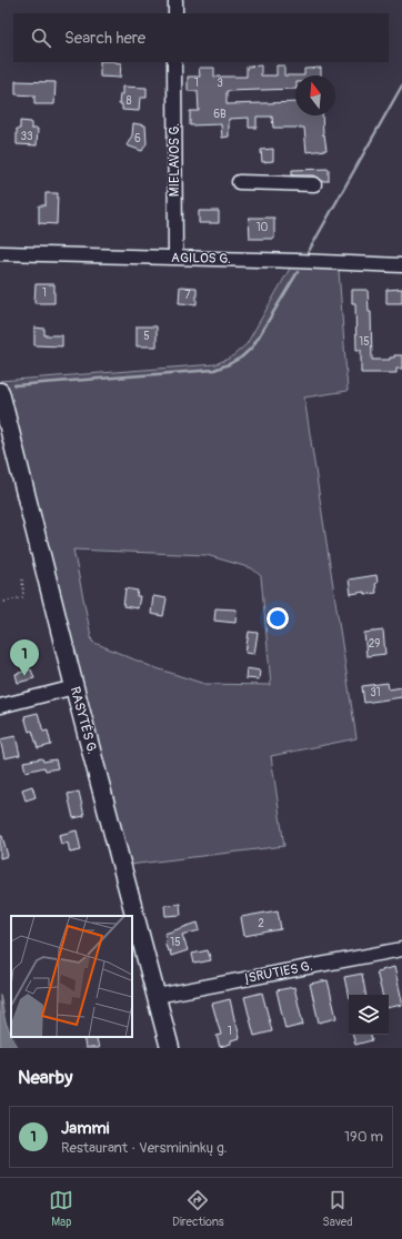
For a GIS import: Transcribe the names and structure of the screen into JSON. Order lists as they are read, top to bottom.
{
  "streets": {
    "main road": ["RASYTĖS G."],
    "street": ["MIELAVOS G.", "AGILOS G.", "ĮSRUTIES G."]
  },
  "crossings": [
    ["MIELAVOS G.", "AGILOS G."],
    ["RASYTĖS G.", "ĮSRUTIES G."]
  ],
  "house_numbers": [
    "1",
    "3",
    "8",
    "6B",
    "33",
    "6",
    "10",
    "1",
    "7",
    "5",
    "15",
    "29",
    "31",
    "2",
    "15",
    "1"
  ],
  "north": "top",
  "page": {
    "search": "Search here",
    "pins": "1",
    "heading": "Nearby",
    "list": [
      {
        "mark": "1",
        "name": "Jammi",
        "note": "Restaurant · Versmininkų g.",
        "value": "190 m"
      }
    ],
    "nav": ["Map", "Directions", "Saved"]
  }
}
